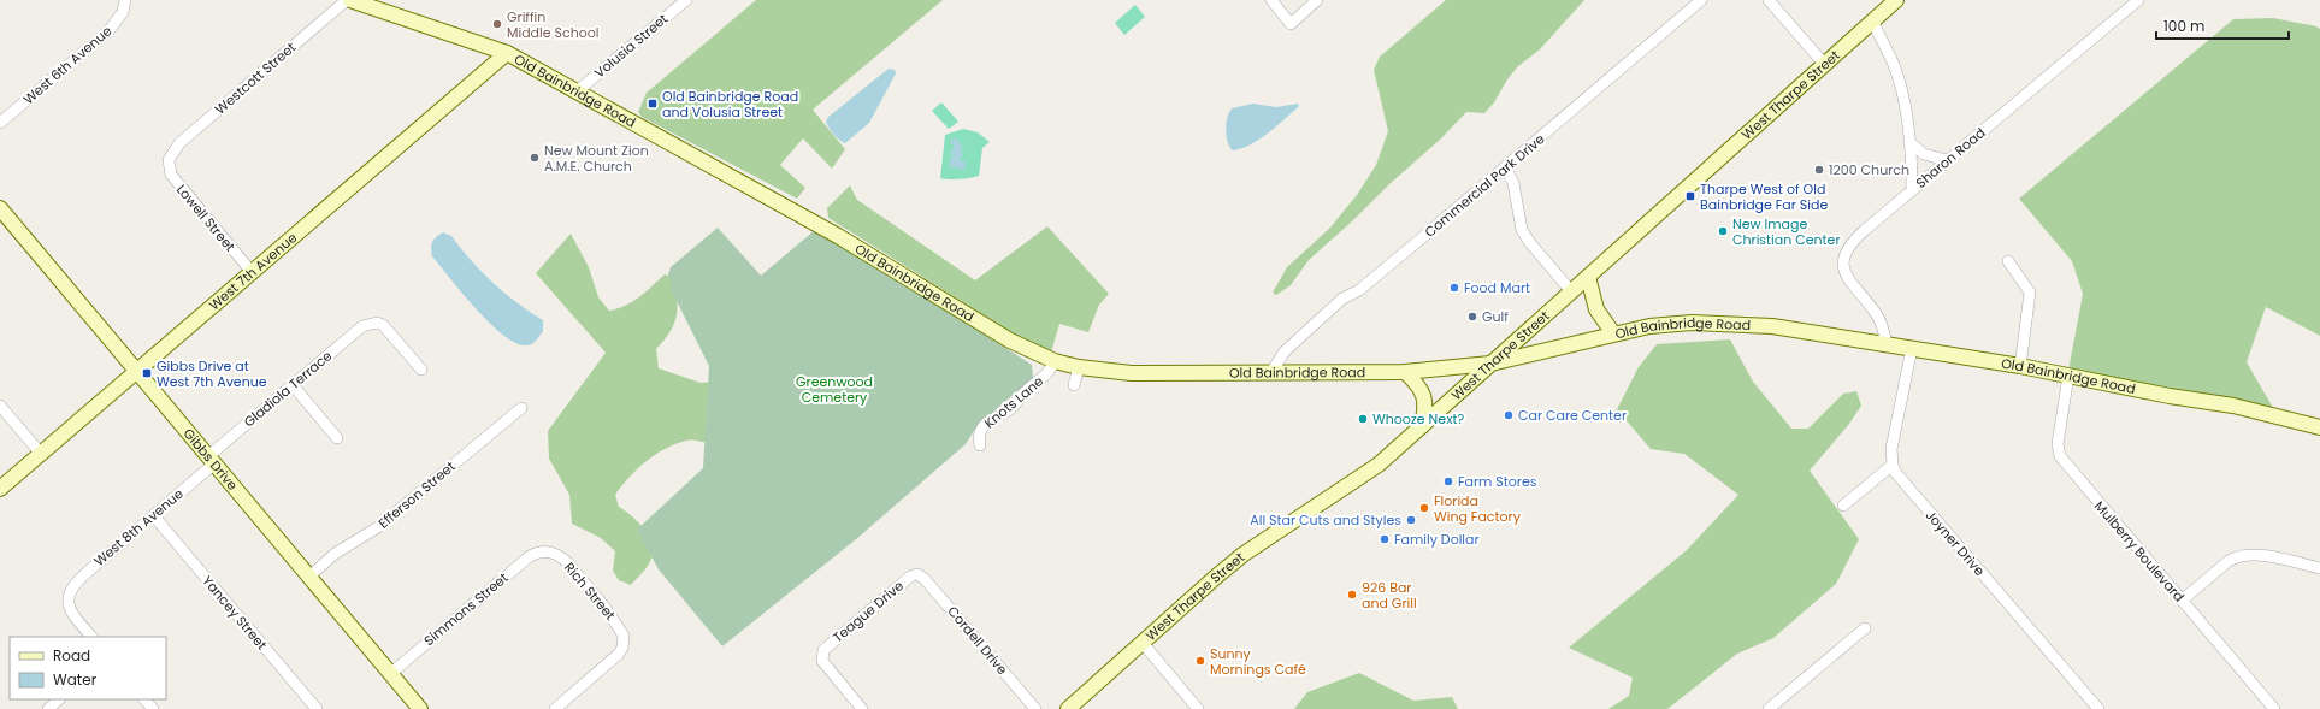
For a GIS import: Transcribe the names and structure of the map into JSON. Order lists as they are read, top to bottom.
{
  "streets": {
    "main road": [
      "Old Bainbridge Road",
      "West Tharpe Street",
      "West 7th Avenue",
      "Gibbs Drive"
    ],
    "street": [
      "Volusia Street",
      "West 6th Avenue",
      "Westcott Street",
      "Sharon Road",
      "Commercial Park Drive",
      "Lowell Street",
      "Gladiola Terrace",
      "Knots Lane",
      "Efferson Street",
      "West 8th Avenue",
      "Joyner Drive",
      "Mulberry Boulevard",
      "Rich Street",
      "Simmons Street",
      "Teague Drive",
      "Yancey Street",
      "Cordell Drive"
    ]
  },
  "crossings": [
    ["Volusia Street", "Old Bainbridge Road"],
    ["Westcott Street", "Lowell Street"],
    ["Old Bainbridge Road", "West Tharpe Street"],
    ["Old Bainbridge Road", "Sharon Road"],
    ["Old Bainbridge Road", "Commercial Park Drive"],
    ["Old Bainbridge Road", "West 7th Avenue"],
    ["Old Bainbridge Road", "Knots Lane"],
    ["Old Bainbridge Road", "Mulberry Boulevard"],
    ["Lowell Street", "West 7th Avenue"],
    ["West 7th Avenue", "Gibbs Drive"],
    ["Gladiola Terrace", "Gibbs Drive"],
    ["Gladiola Terrace", "West 8th Avenue"],
    ["Gibbs Drive", "Efferson Street"],
    ["Gibbs Drive", "West 8th Avenue"],
    ["Gibbs Drive", "Simmons Street"],
    ["West 8th Avenue", "Yancey Street"],
    ["Rich Street", "Simmons Street"],
    ["Teague Drive", "Cordell Drive"]
  ],
  "parks": ["Greenwood Cemetery"],
  "places": {
    "other": [
      "Griffin Middle School",
      "New Mount Zion A.M.E. Church",
      "1200 Church",
      "New Image Christian Center",
      "Food Mart",
      "Gulf",
      "Car Care Center",
      "Whooze Next?",
      "Farm Stores",
      "Florida Wing Factory",
      "All Star Cuts and Styles",
      "Family Dollar",
      "926 Bar and Grill",
      "Sunny Mornings Café"
    ],
    "transit": ["Old Bainbridge Road and Volusia Street", "Tharpe West of Old Bainbridge Far Side", "Gibbs Drive at West 7th Avenue"]
  },
  "legend": ["Road", "Water"],
  "scale_bar": "100 m"
}
